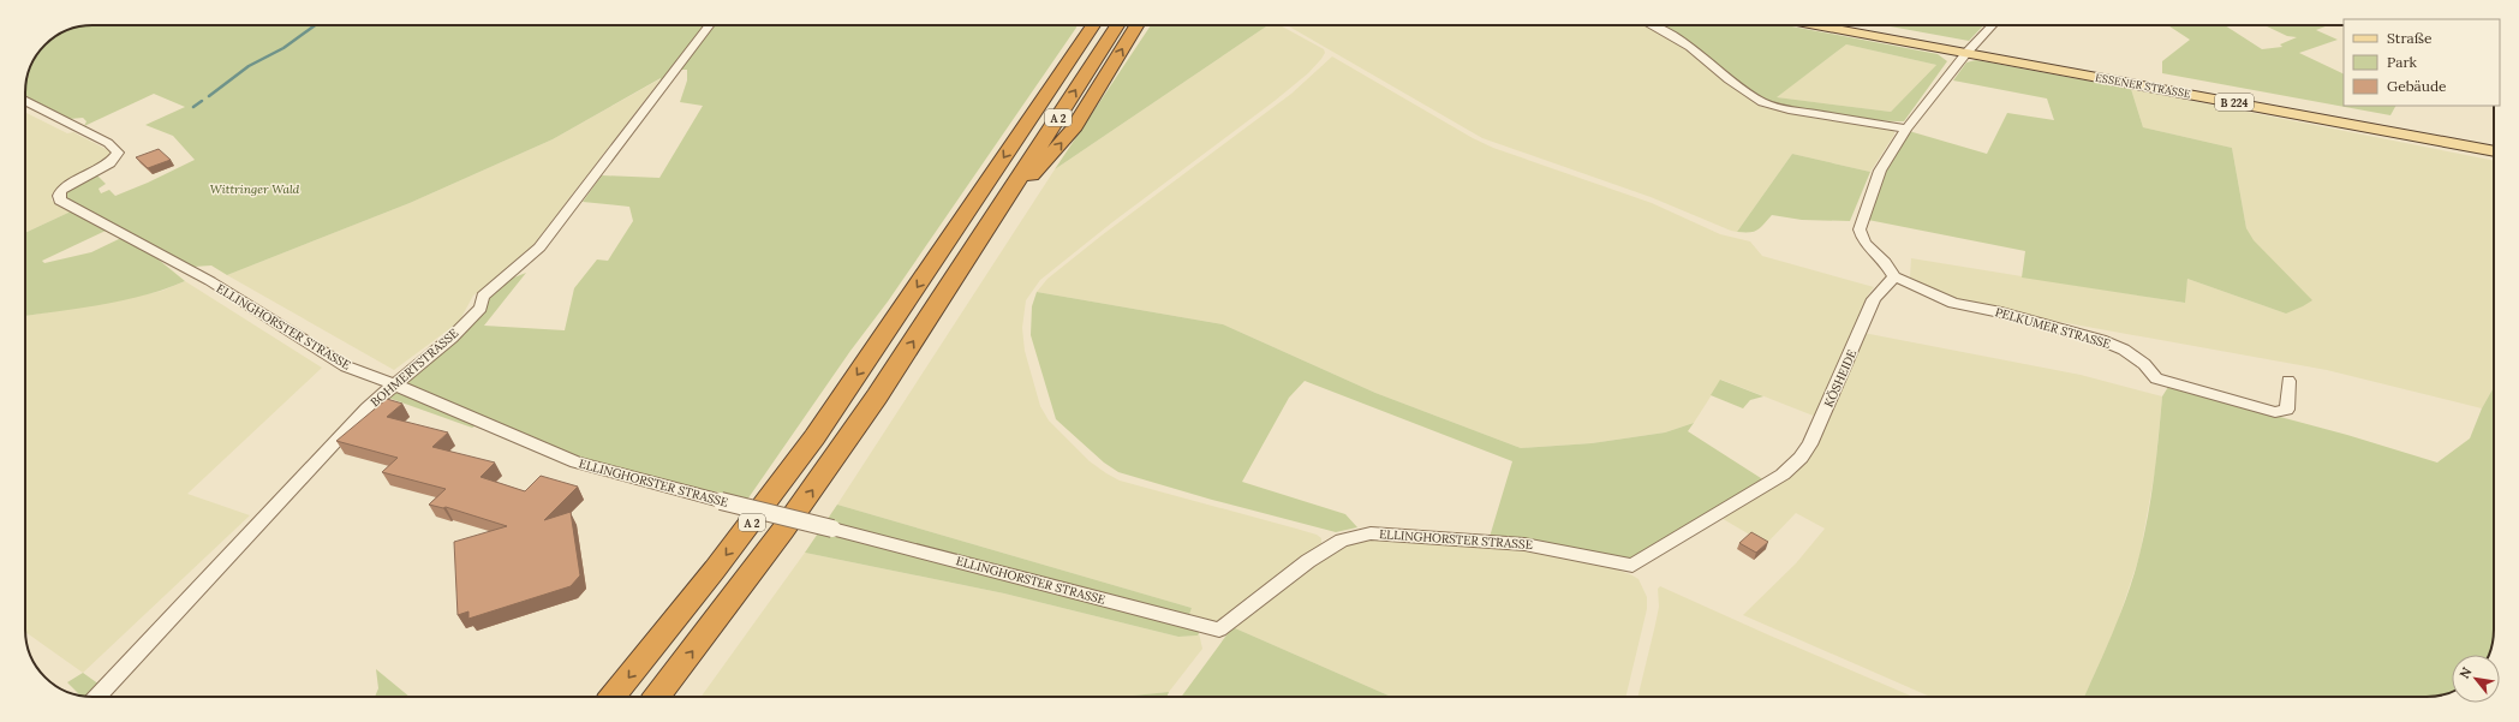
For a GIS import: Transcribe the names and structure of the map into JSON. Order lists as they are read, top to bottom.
{
  "streets": {
    "highway": ["A 2"],
    "main road": ["ESSENER STRASSE", "B 224"],
    "street": [
      "ELLINGHORSTER STRASSE",
      "PELKUMER STRASSE",
      "BOHMERTSTRASSE",
      "KÖSHEIDE"
    ]
  },
  "crossings": [
    ["ELLINGHORSTER STRASSE", "BOHMERTSTRASSE"],
    ["ELLINGHORSTER STRASSE", "KÖSHEIDE"],
    ["PELKUMER STRASSE", "KÖSHEIDE"]
  ],
  "parks": ["Wittringer Wald"],
  "legend": ["Straße", "Park", "Gebäude"],
  "north": "top left"
}
